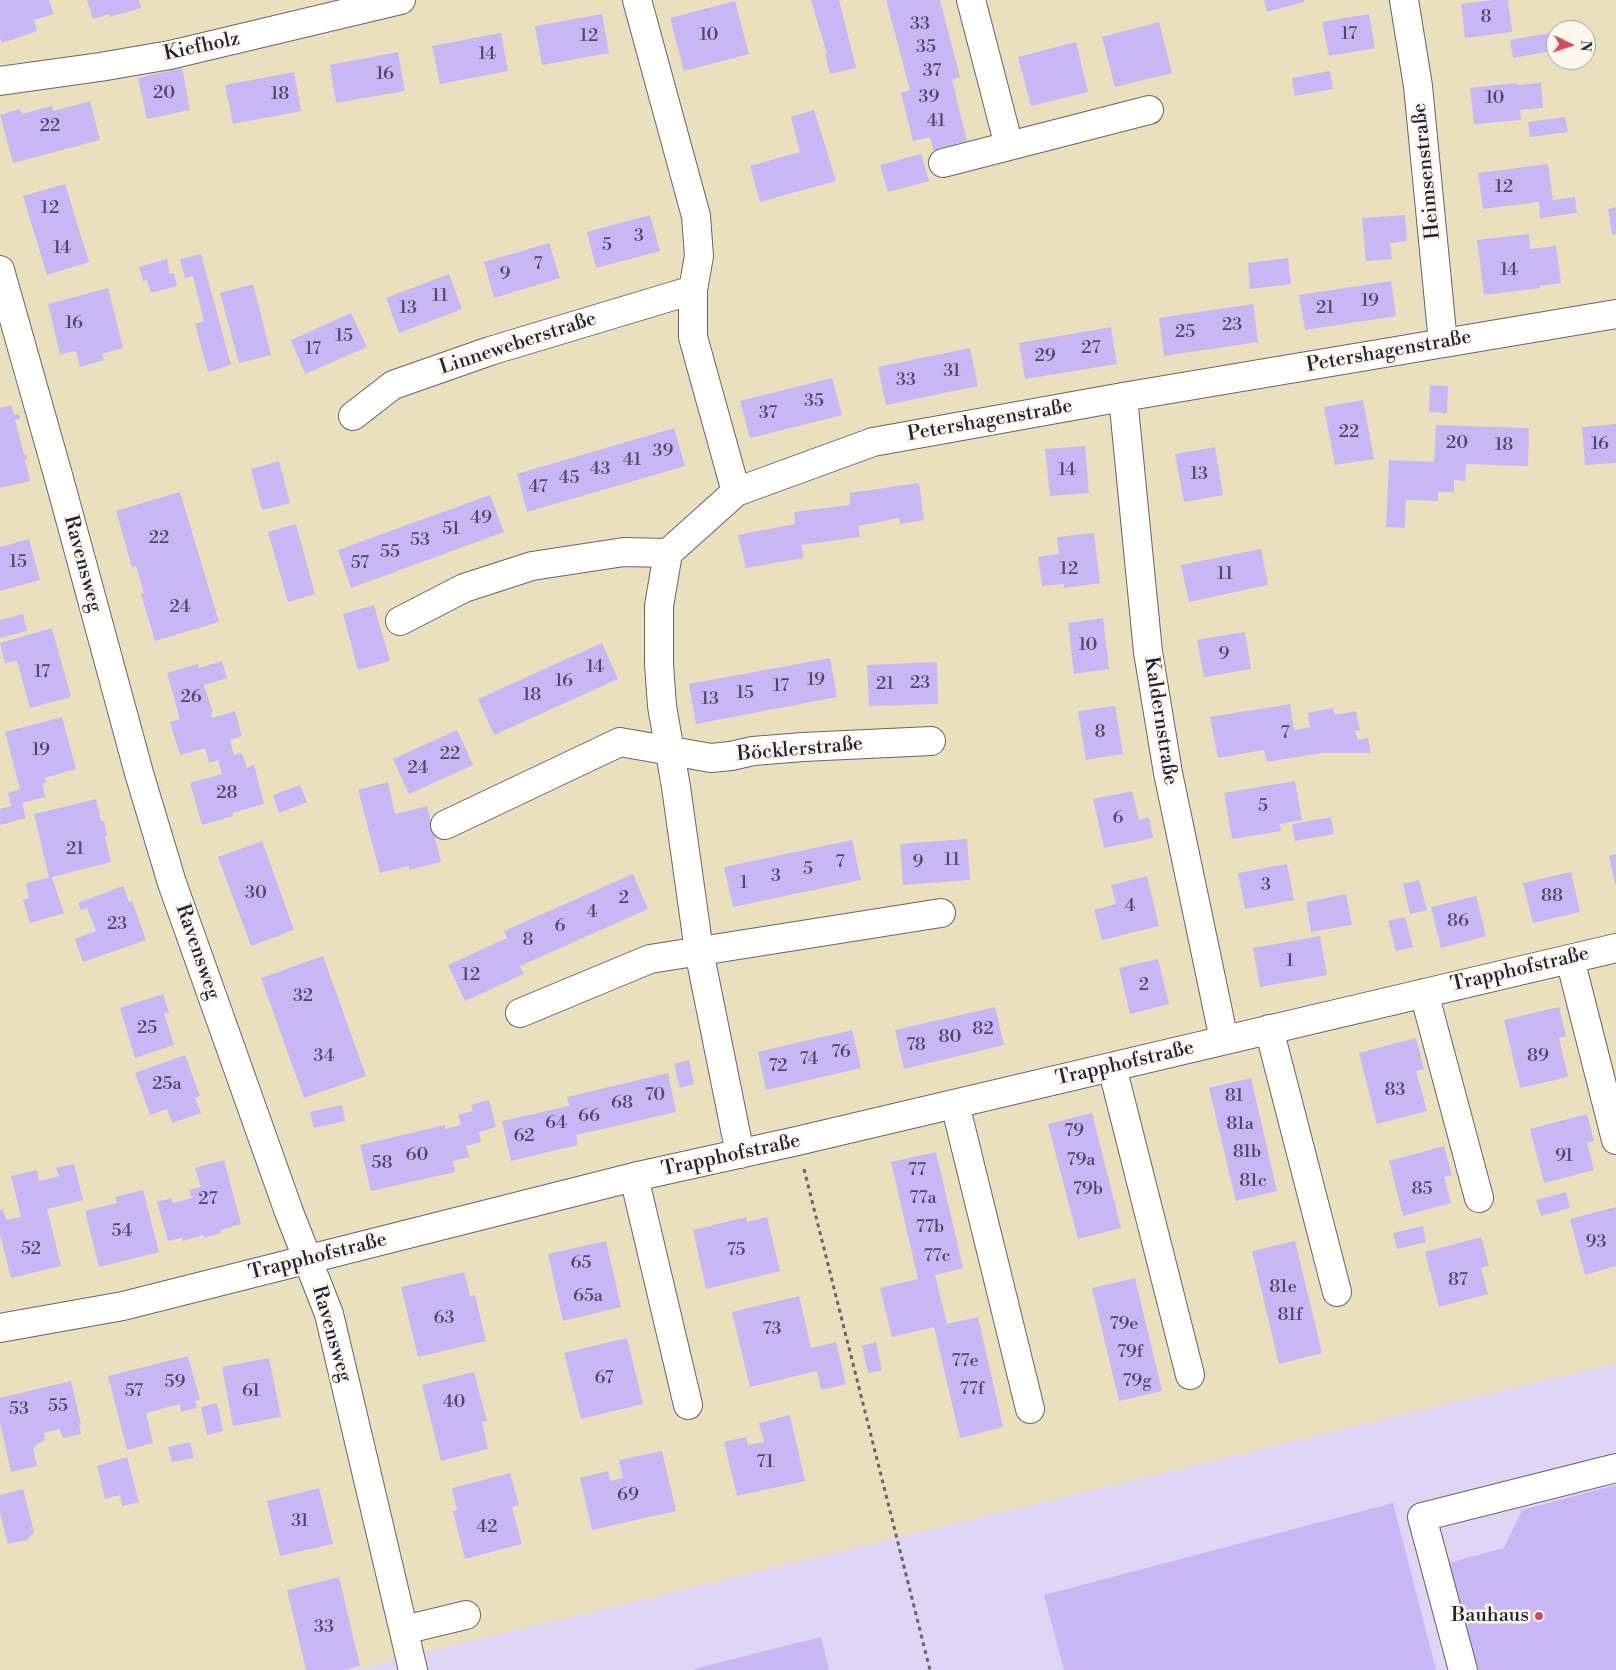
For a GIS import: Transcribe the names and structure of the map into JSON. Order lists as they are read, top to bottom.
{
  "streets": {
    "street": [
      "Kiefholz",
      "Heimsenstraße",
      "Linneweberstraße",
      "Petershagenstraße",
      "Ravensweg",
      "Kaldernstraße",
      "Böcklerstraße",
      "Trapphofstraße"
    ]
  },
  "crossings": [
    ["Heimsenstraße", "Petershagenstraße"],
    ["Petershagenstraße", "Kaldernstraße"],
    ["Ravensweg", "Trapphofstraße"],
    ["Kaldernstraße", "Trapphofstraße"]
  ],
  "places": ["Bauhaus"],
  "house_numbers": [
    "8",
    "33",
    "17",
    "10",
    "12",
    "35",
    "14",
    "37",
    "16",
    "20",
    "18",
    "39",
    "10",
    "41",
    "22",
    "12",
    "12",
    "3",
    "5",
    "14",
    "7",
    "14",
    "9",
    "11",
    "19",
    "13",
    "21",
    "16",
    "23",
    "25",
    "15",
    "27",
    "17",
    "29",
    "31",
    "33",
    "35",
    "37",
    "22",
    "20",
    "16",
    "18",
    "39",
    "41",
    "43",
    "14",
    "13",
    "45",
    "47",
    "49",
    "51",
    "22",
    "53",
    "55",
    "15",
    "57",
    "12",
    "11",
    "24",
    "10",
    "9",
    "14",
    "17",
    "19",
    "16",
    "23",
    "21",
    "17",
    "15",
    "18",
    "26",
    "13",
    "8",
    "7",
    "19",
    "22",
    "24",
    "28",
    "5",
    "6",
    "21",
    "11",
    "7",
    "9",
    "5",
    "3",
    "1",
    "3",
    "30",
    "88",
    "2",
    "4",
    "4",
    "86",
    "23",
    "6",
    "8",
    "1",
    "12",
    "2",
    "32",
    "25",
    "82",
    "80",
    "78",
    "76",
    "34",
    "89",
    "74",
    "72",
    "25a",
    "83",
    "70",
    "81",
    "68",
    "66",
    "64",
    "81a",
    "79",
    "62",
    "81b",
    "60",
    "91",
    "79a",
    "58",
    "77",
    "81c",
    "79b",
    "85",
    "77a",
    "27",
    "77b",
    "54",
    "93",
    "52",
    "75",
    "77c",
    "65",
    "87",
    "81e",
    "65a",
    "81f",
    "63",
    "79e",
    "73",
    "79f",
    "77e",
    "67",
    "79g",
    "59",
    "77f",
    "57",
    "61",
    "40",
    "55",
    "53",
    "71",
    "69",
    "31",
    "42",
    "33"
  ],
  "north": "right"
}
